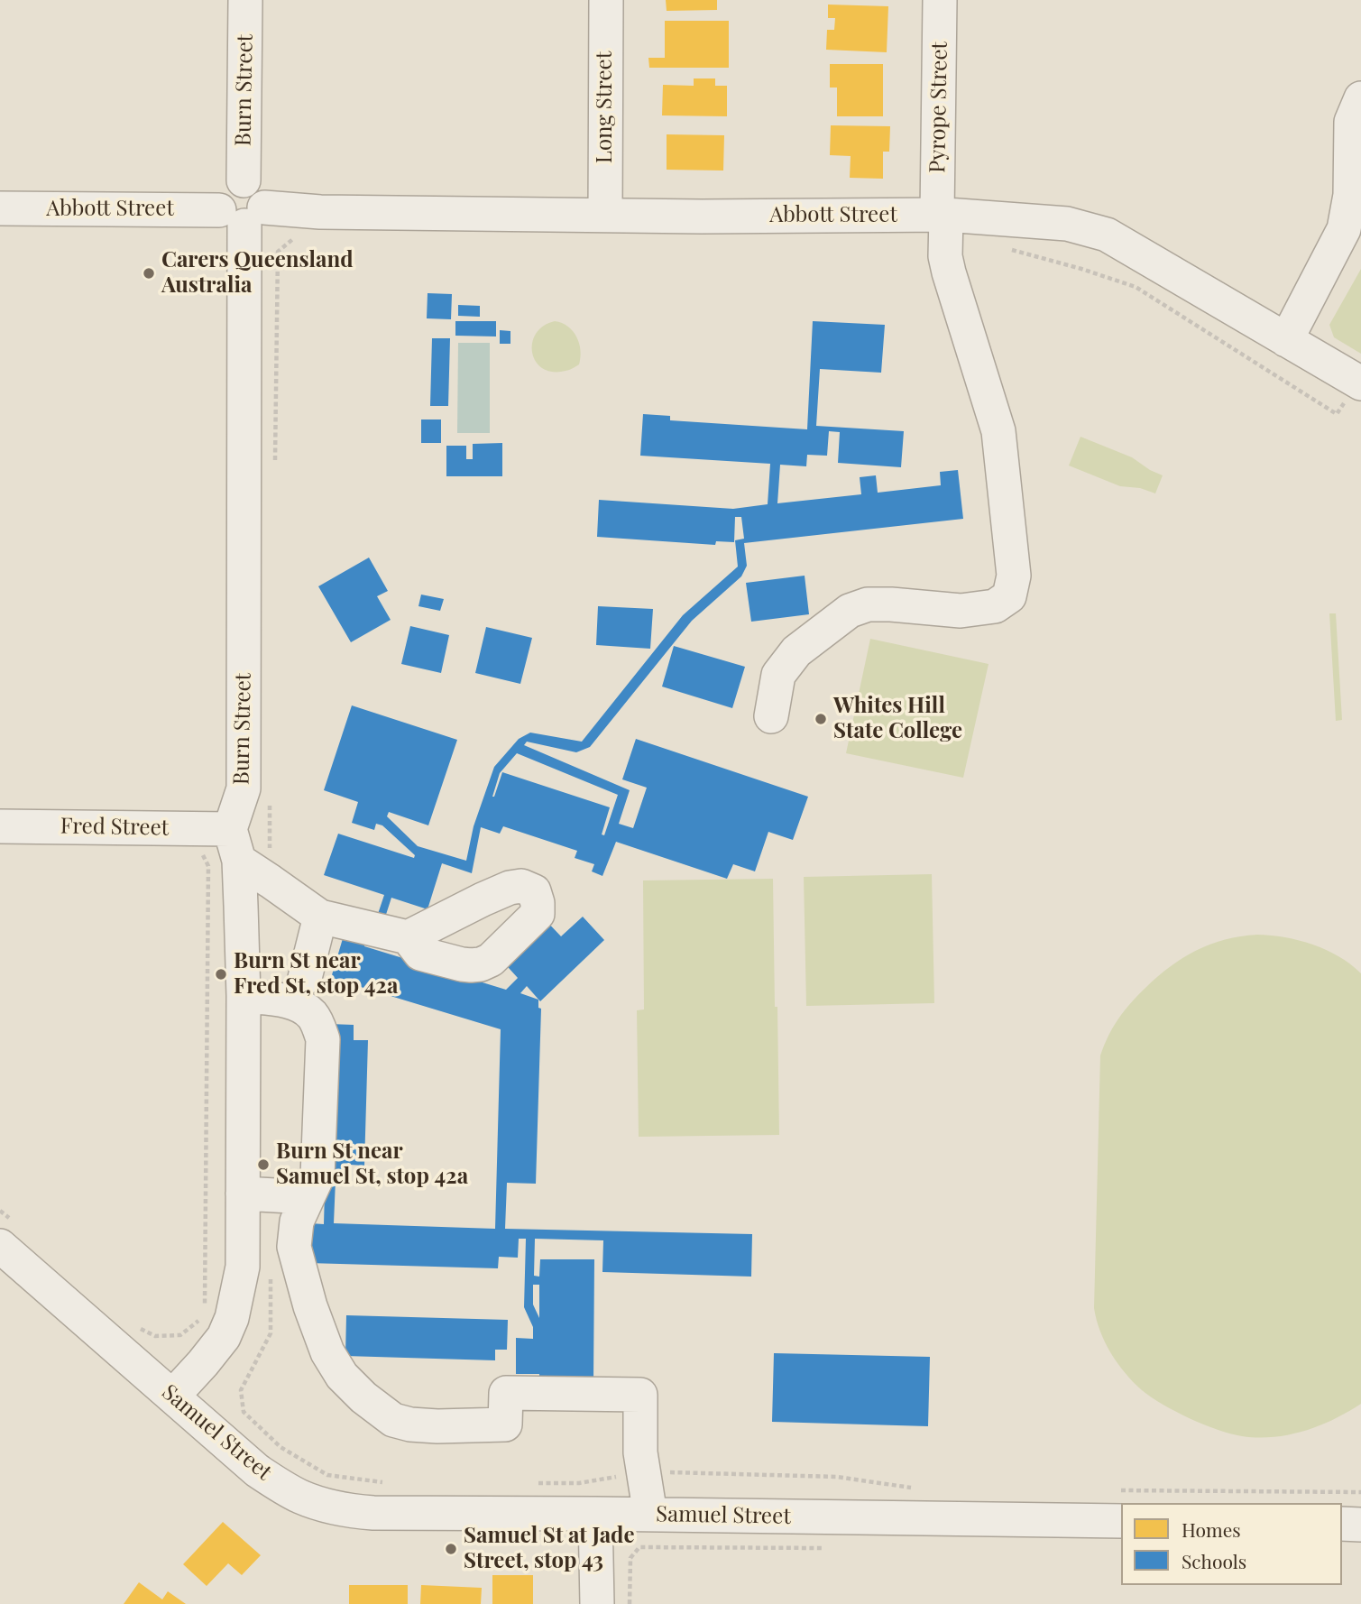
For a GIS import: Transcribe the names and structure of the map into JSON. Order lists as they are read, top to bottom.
{
  "streets": {
    "street": [
      "Burn Street",
      "Long Street",
      "Pyrope Street",
      "Abbott Street",
      "Fred Street",
      "Samuel Street"
    ]
  },
  "crossings": [
    ["Burn Street", "Abbott Street"],
    ["Burn Street", "Fred Street"],
    ["Long Street", "Abbott Street"],
    ["Pyrope Street", "Abbott Street"]
  ],
  "places": [
    "Carers Queensland Australia",
    "Whites Hill State College",
    "Burn St near Fred St, stop 42a",
    "Burn St near Samuel St, stop 42a",
    "Samuel St at Jade Street, stop 43"
  ],
  "legend": ["Homes", "Schools"]
}
